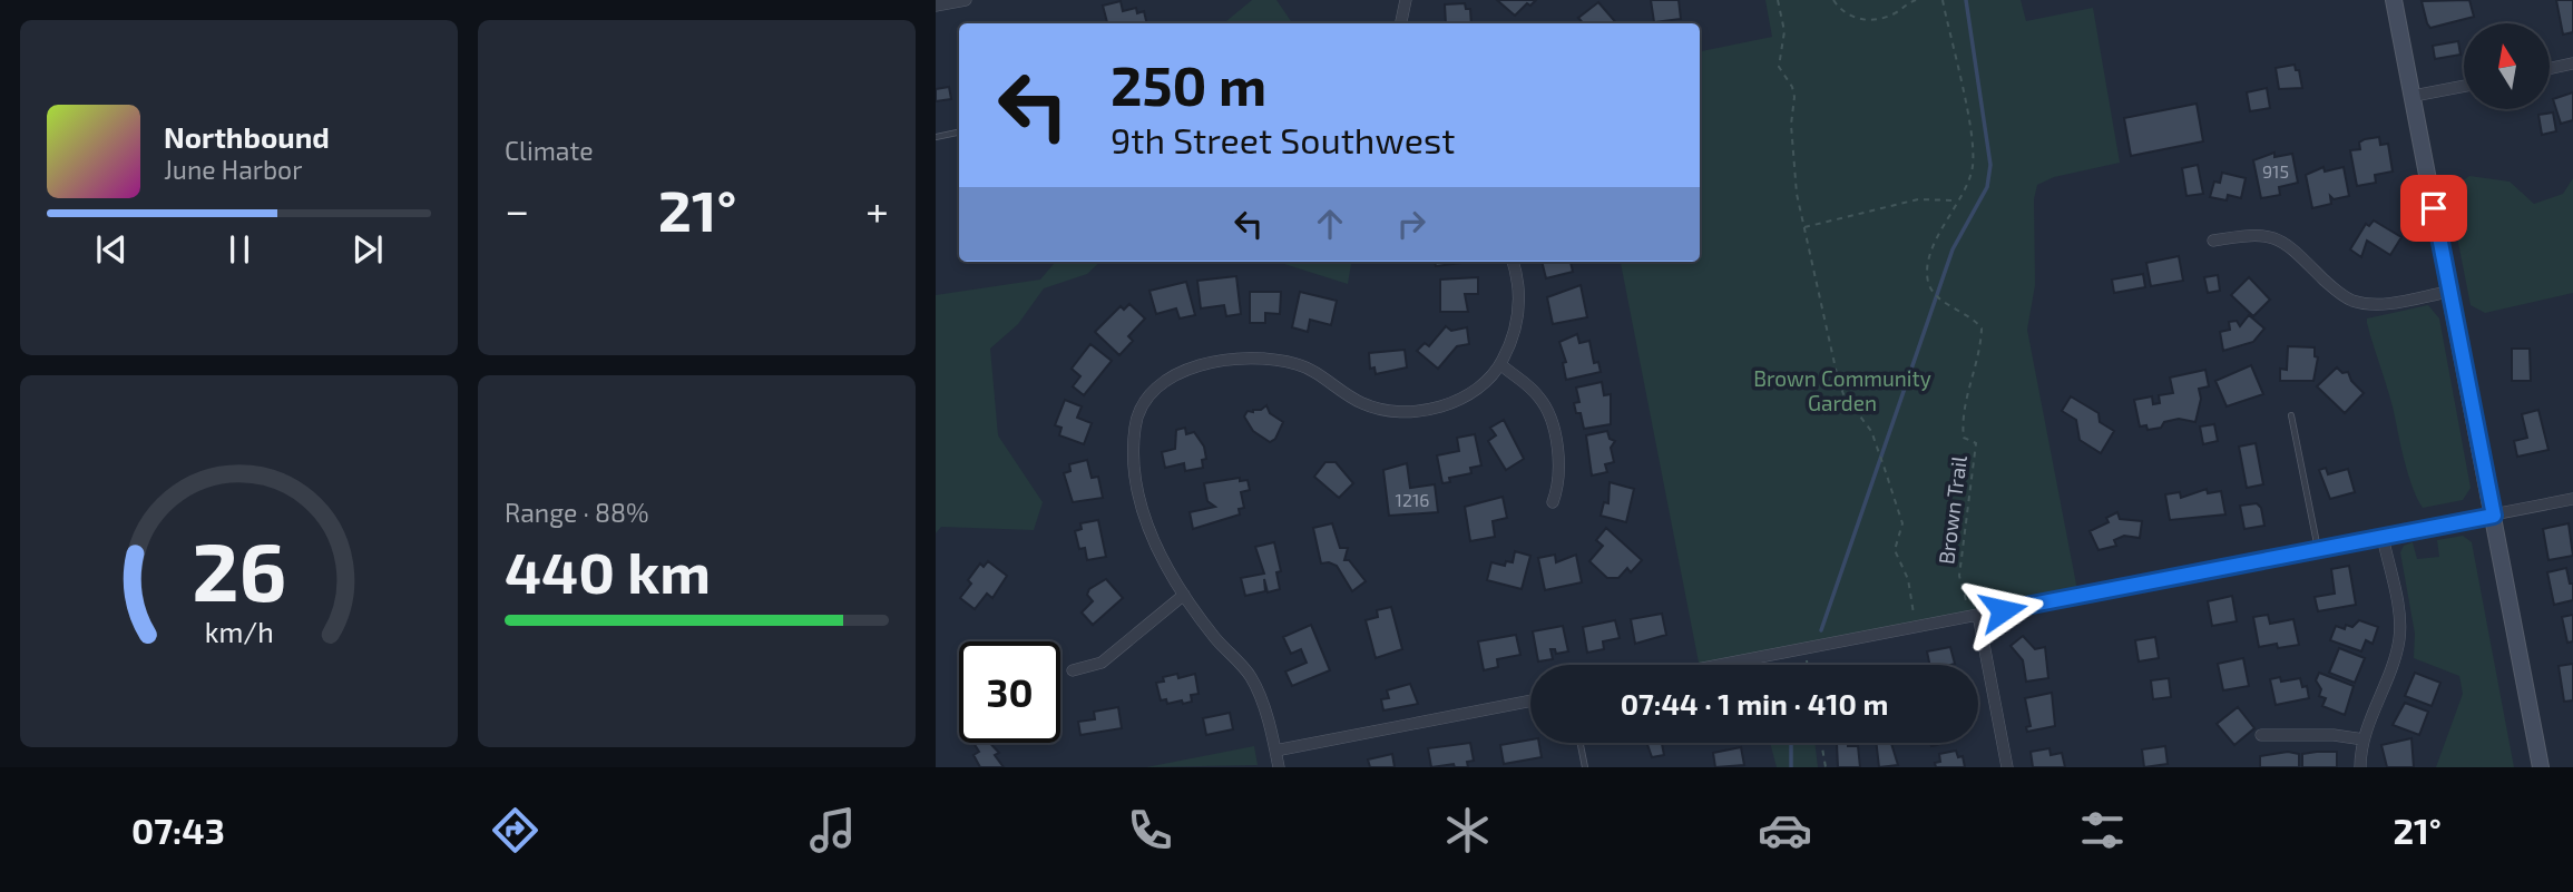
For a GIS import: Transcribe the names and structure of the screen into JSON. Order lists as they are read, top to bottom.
{
  "streets": {
    "path": ["Brown Trail"]
  },
  "parks": ["Brown Community Garden"],
  "house_numbers": ["915", "1216"],
  "north": "top",
  "page": {
    "tile": [
      "Climate",
      ["Range · 88%", "440 km"]
    ],
    "turn": ["250 m", "9th Street Southwest"],
    "song": ["Northbound", "June Harbor"],
    "heat": ["−", "21°", "+"],
    "limit": "30",
    "trip": "07:44 · 1 min · 410 m",
    "tabs": ["07:43", "21°"],
    "gauge": ["26", "km/h"]
  }
}
